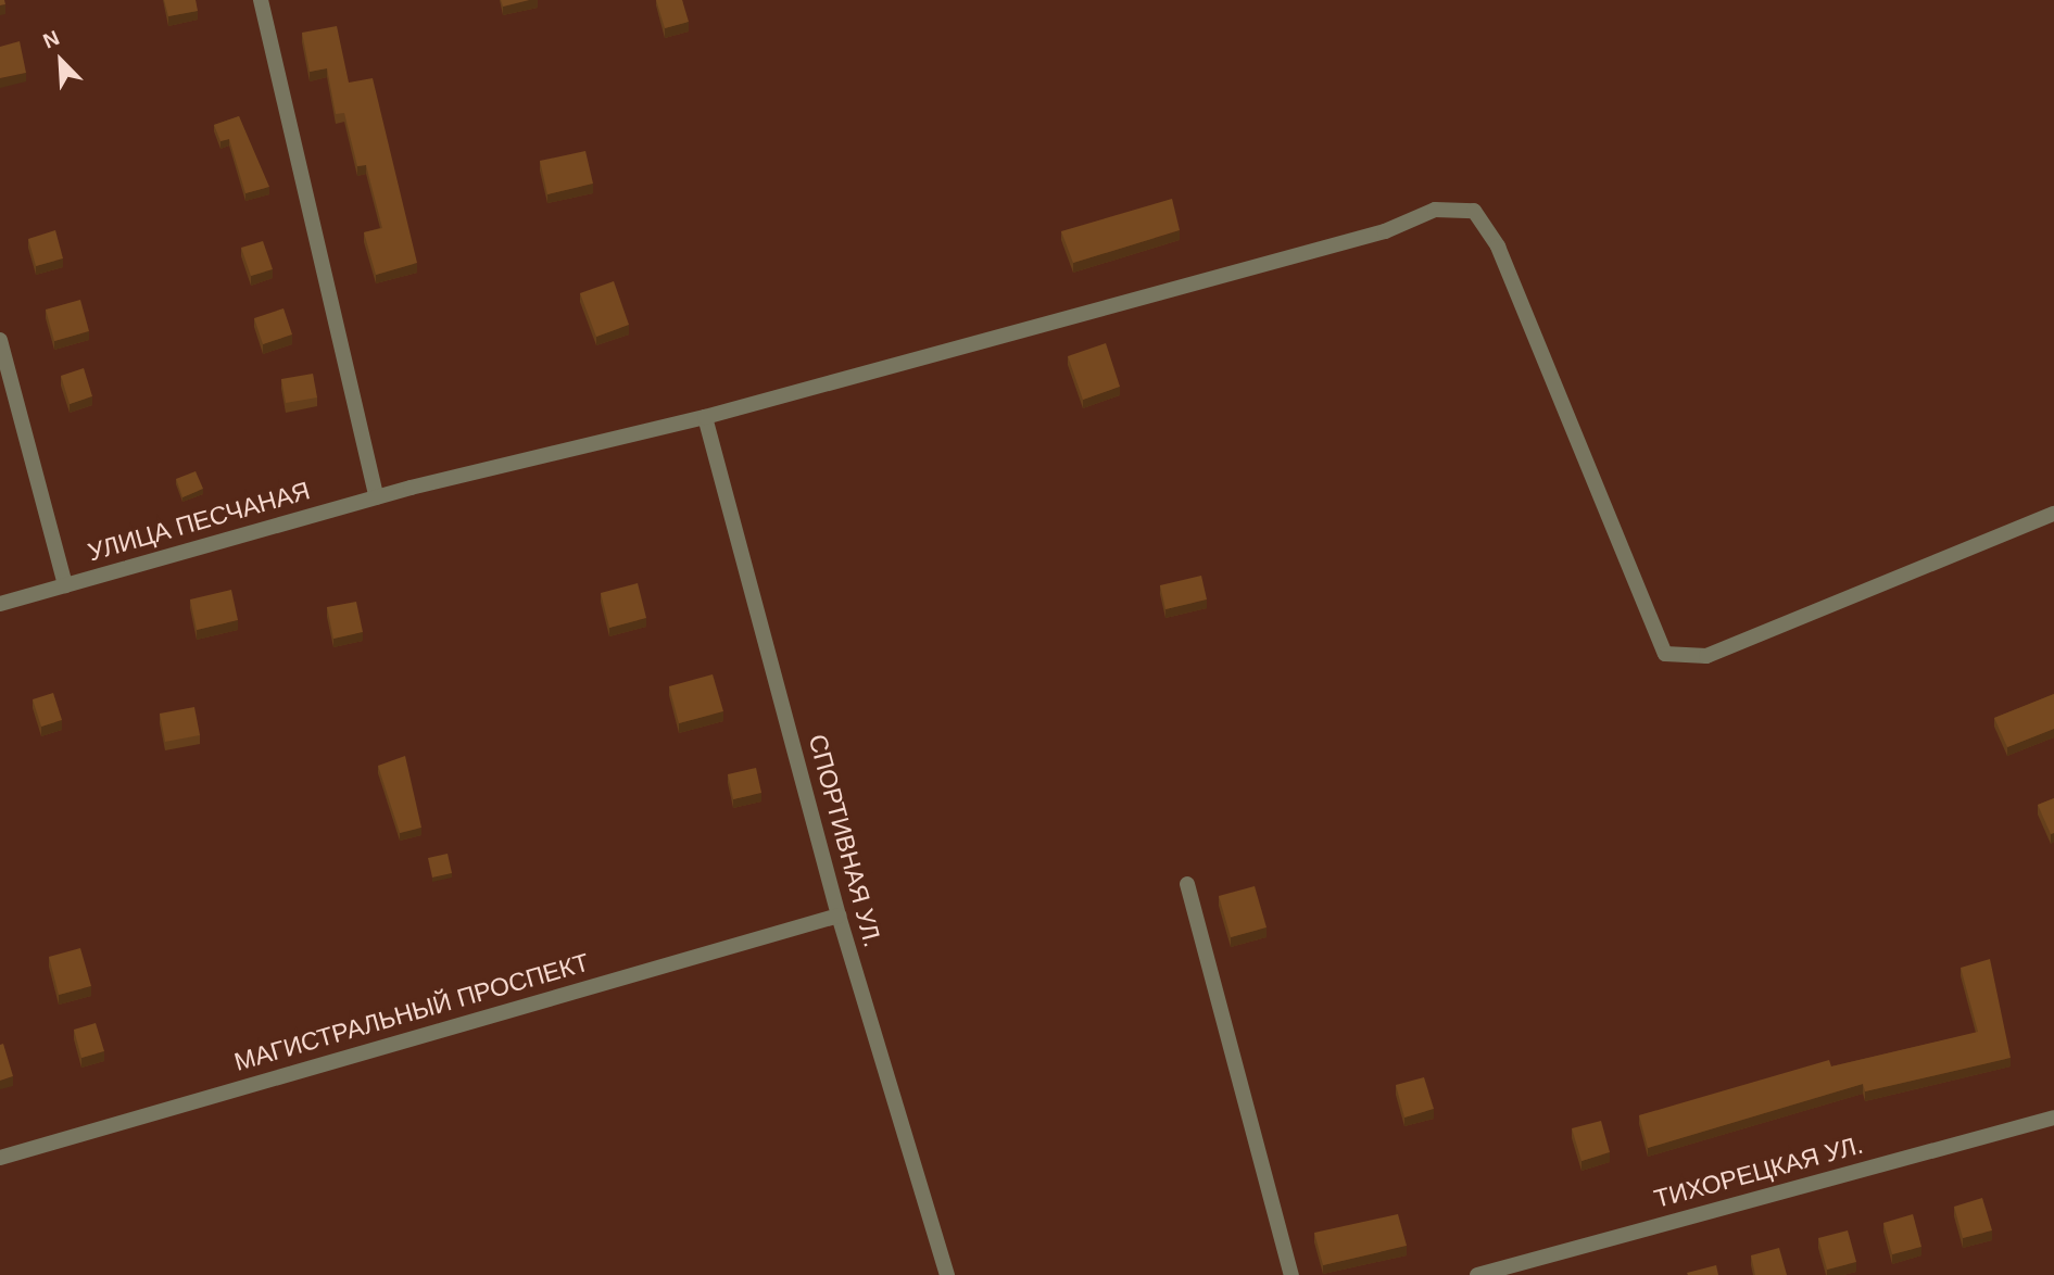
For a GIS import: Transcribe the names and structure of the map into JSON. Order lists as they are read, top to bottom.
{
  "streets": {
    "street": [
      "УЛИЦА ПЕСЧАНАЯ",
      "СПОРТИВНАЯ УЛ.",
      "МАГИСТРАЛЬНЫЙ ПРОСПЕКТ",
      "ТИХОРЕЦКАЯ УЛ."
    ]
  },
  "crossings": [
    ["УЛИЦА ПЕСЧАНАЯ", "СПОРТИВНАЯ УЛ."],
    ["СПОРТИВНАЯ УЛ.", "МАГИСТРАЛЬНЫЙ ПРОСПЕКТ"]
  ],
  "north": "top left"
}
